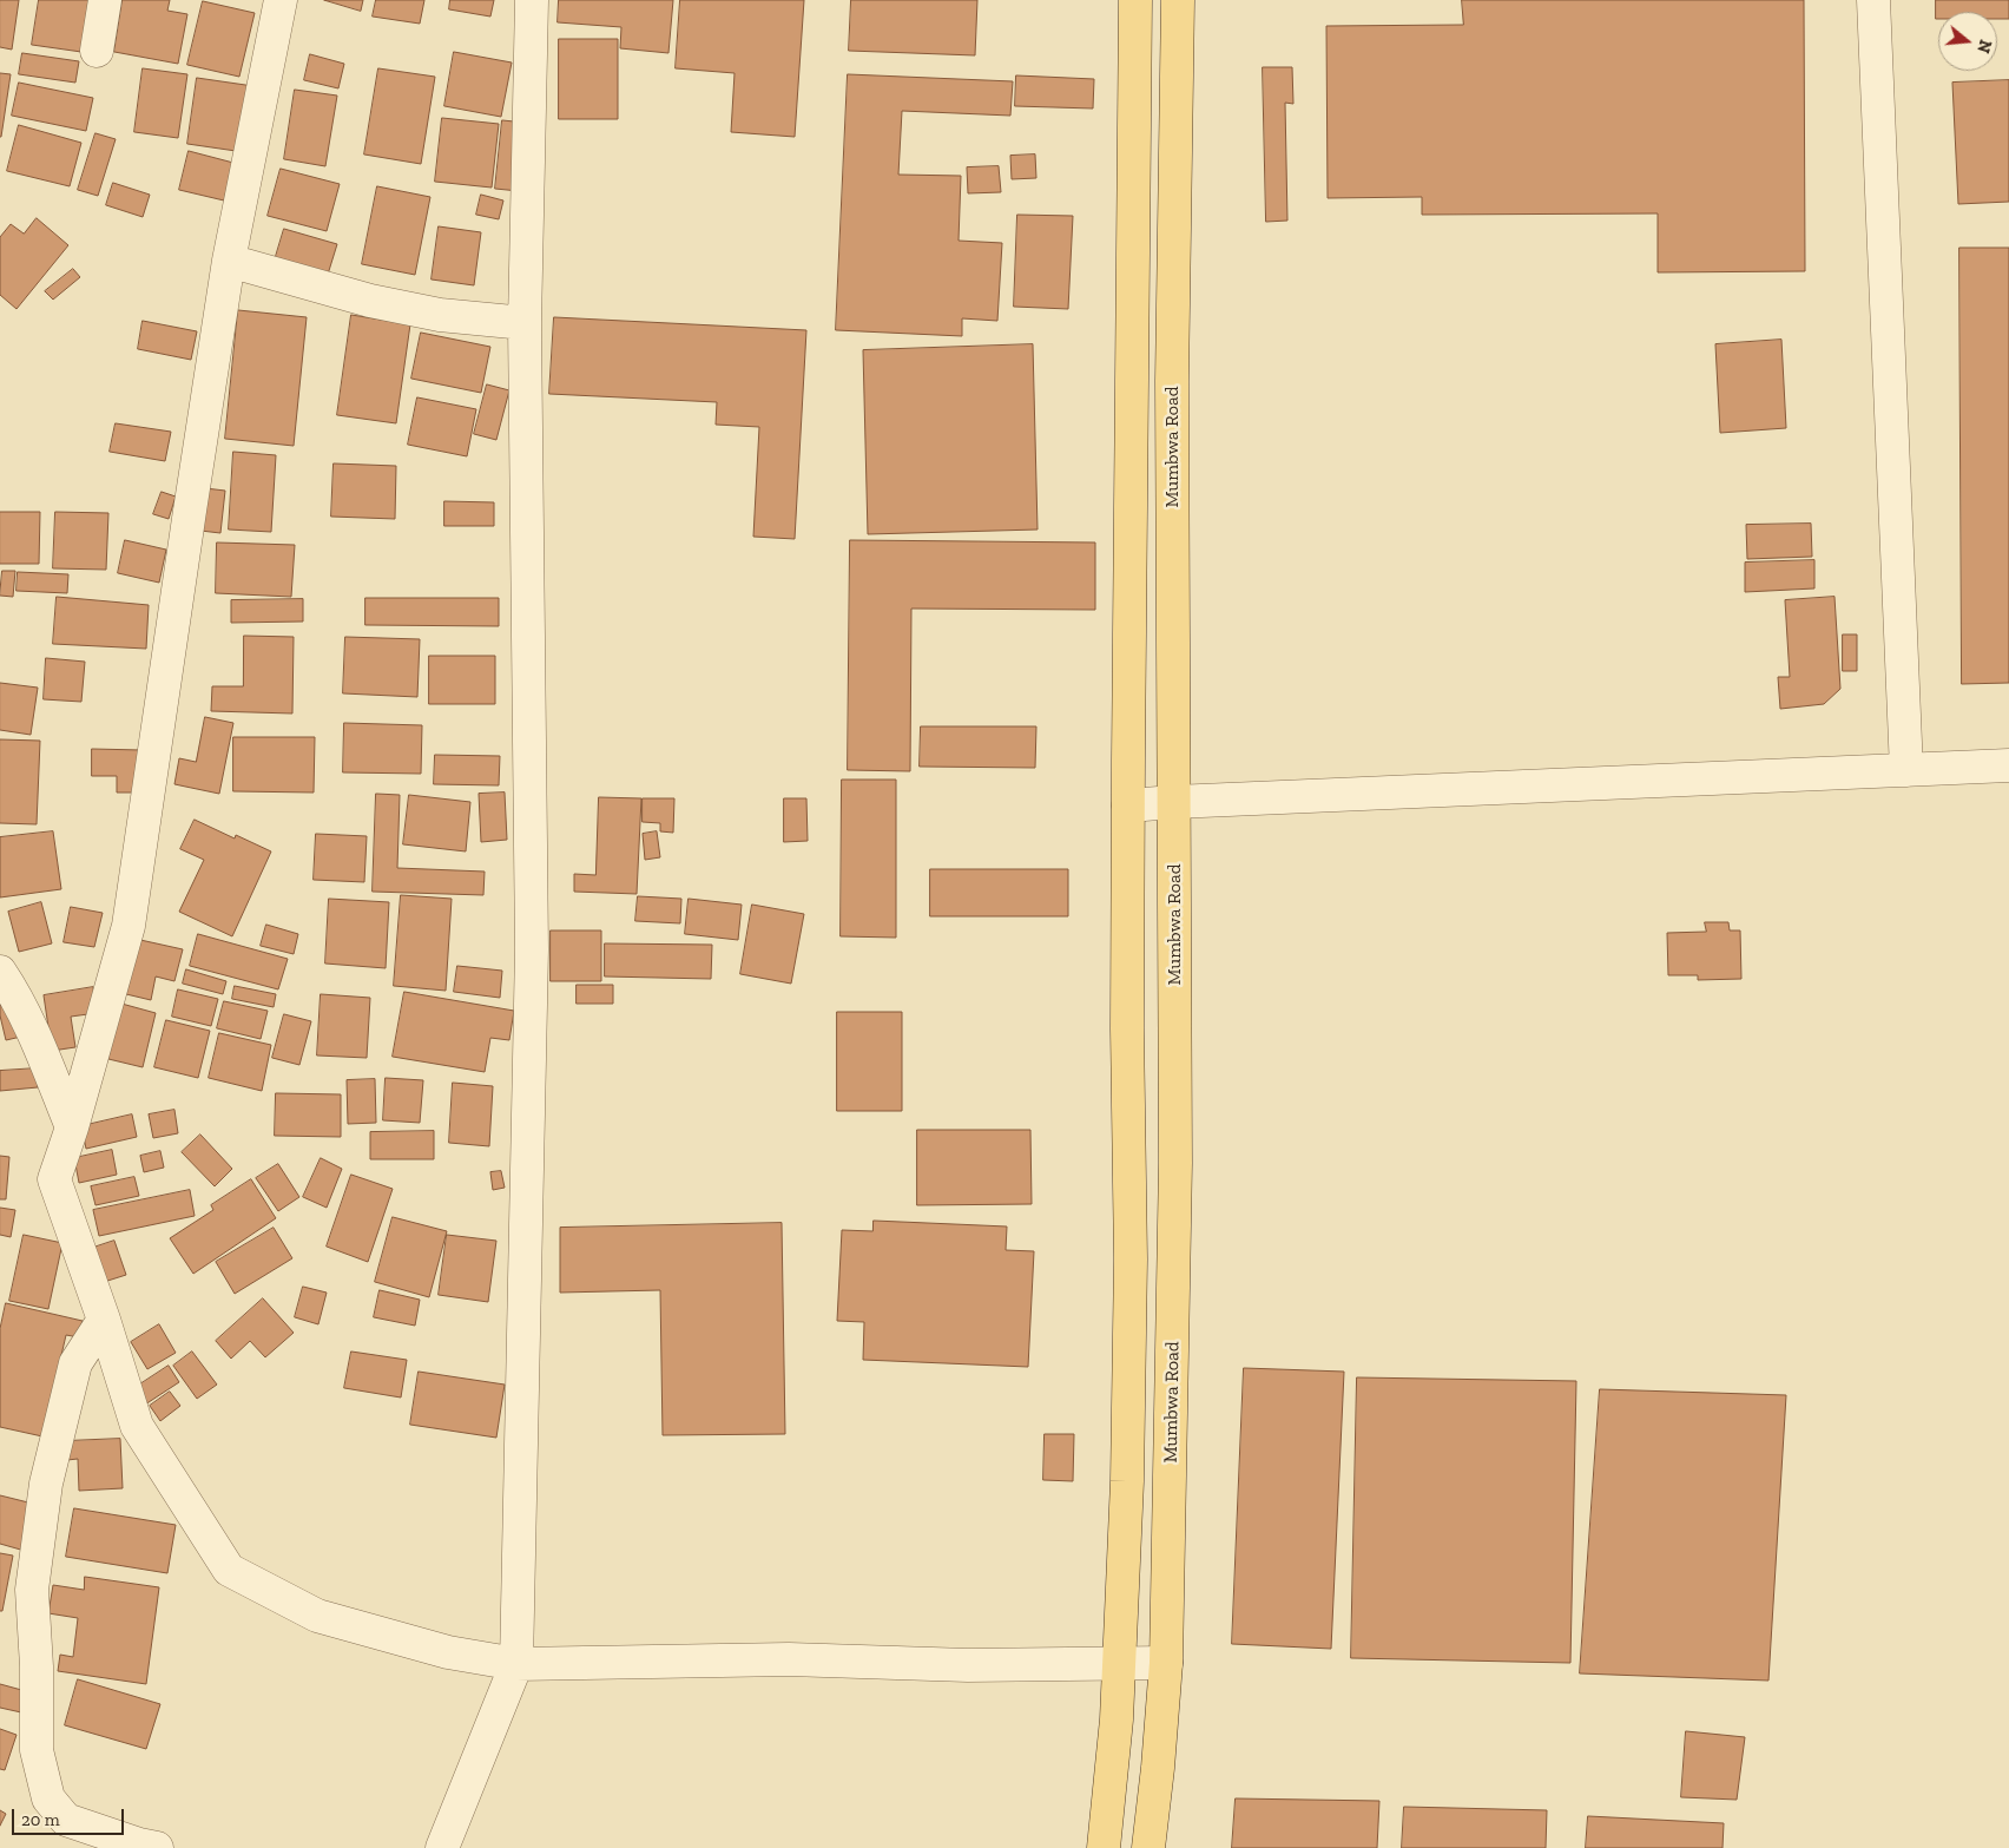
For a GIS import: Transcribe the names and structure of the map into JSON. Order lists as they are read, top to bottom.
{
  "streets": {
    "main road": ["Mumbwa Road"]
  },
  "scale_bar": "20 m",
  "north": "right"
}
